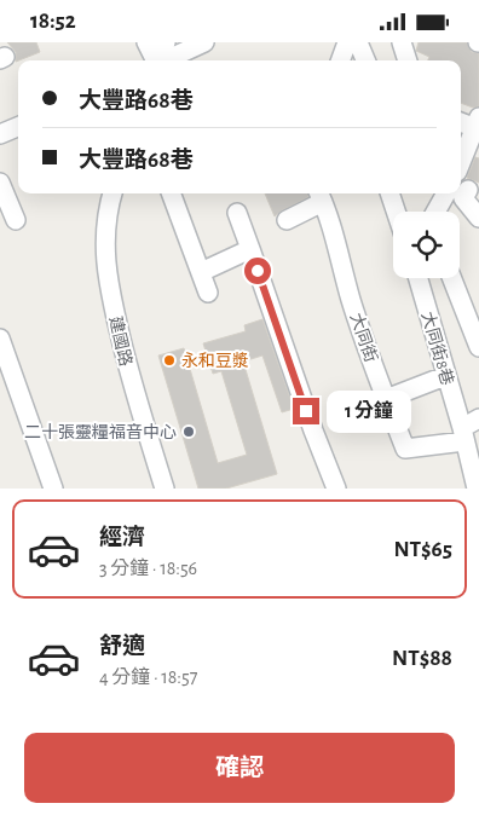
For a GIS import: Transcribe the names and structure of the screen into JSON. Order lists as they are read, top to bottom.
{
  "streets": {
    "street": ["大同街", "建國路", "大同街8巷"]
  },
  "crossings": [
    ["大同街", "大同街8巷"]
  ],
  "places": ["永和豆漿", "二十張靈糧福音中心"],
  "page": {
    "status": "18:52",
    "banner": ["大豐路68巷", "大豐路68巷"],
    "bubble": "1 分鐘",
    "list": [
      {
        "name": "經濟",
        "note": "3 分鐘 · 18:56",
        "value": "NT$65"
      },
      {
        "name": "舒適",
        "note": "4 分鐘 · 18:57",
        "value": "NT$88"
      }
    ],
    "buttons": "確認"
  }
}
